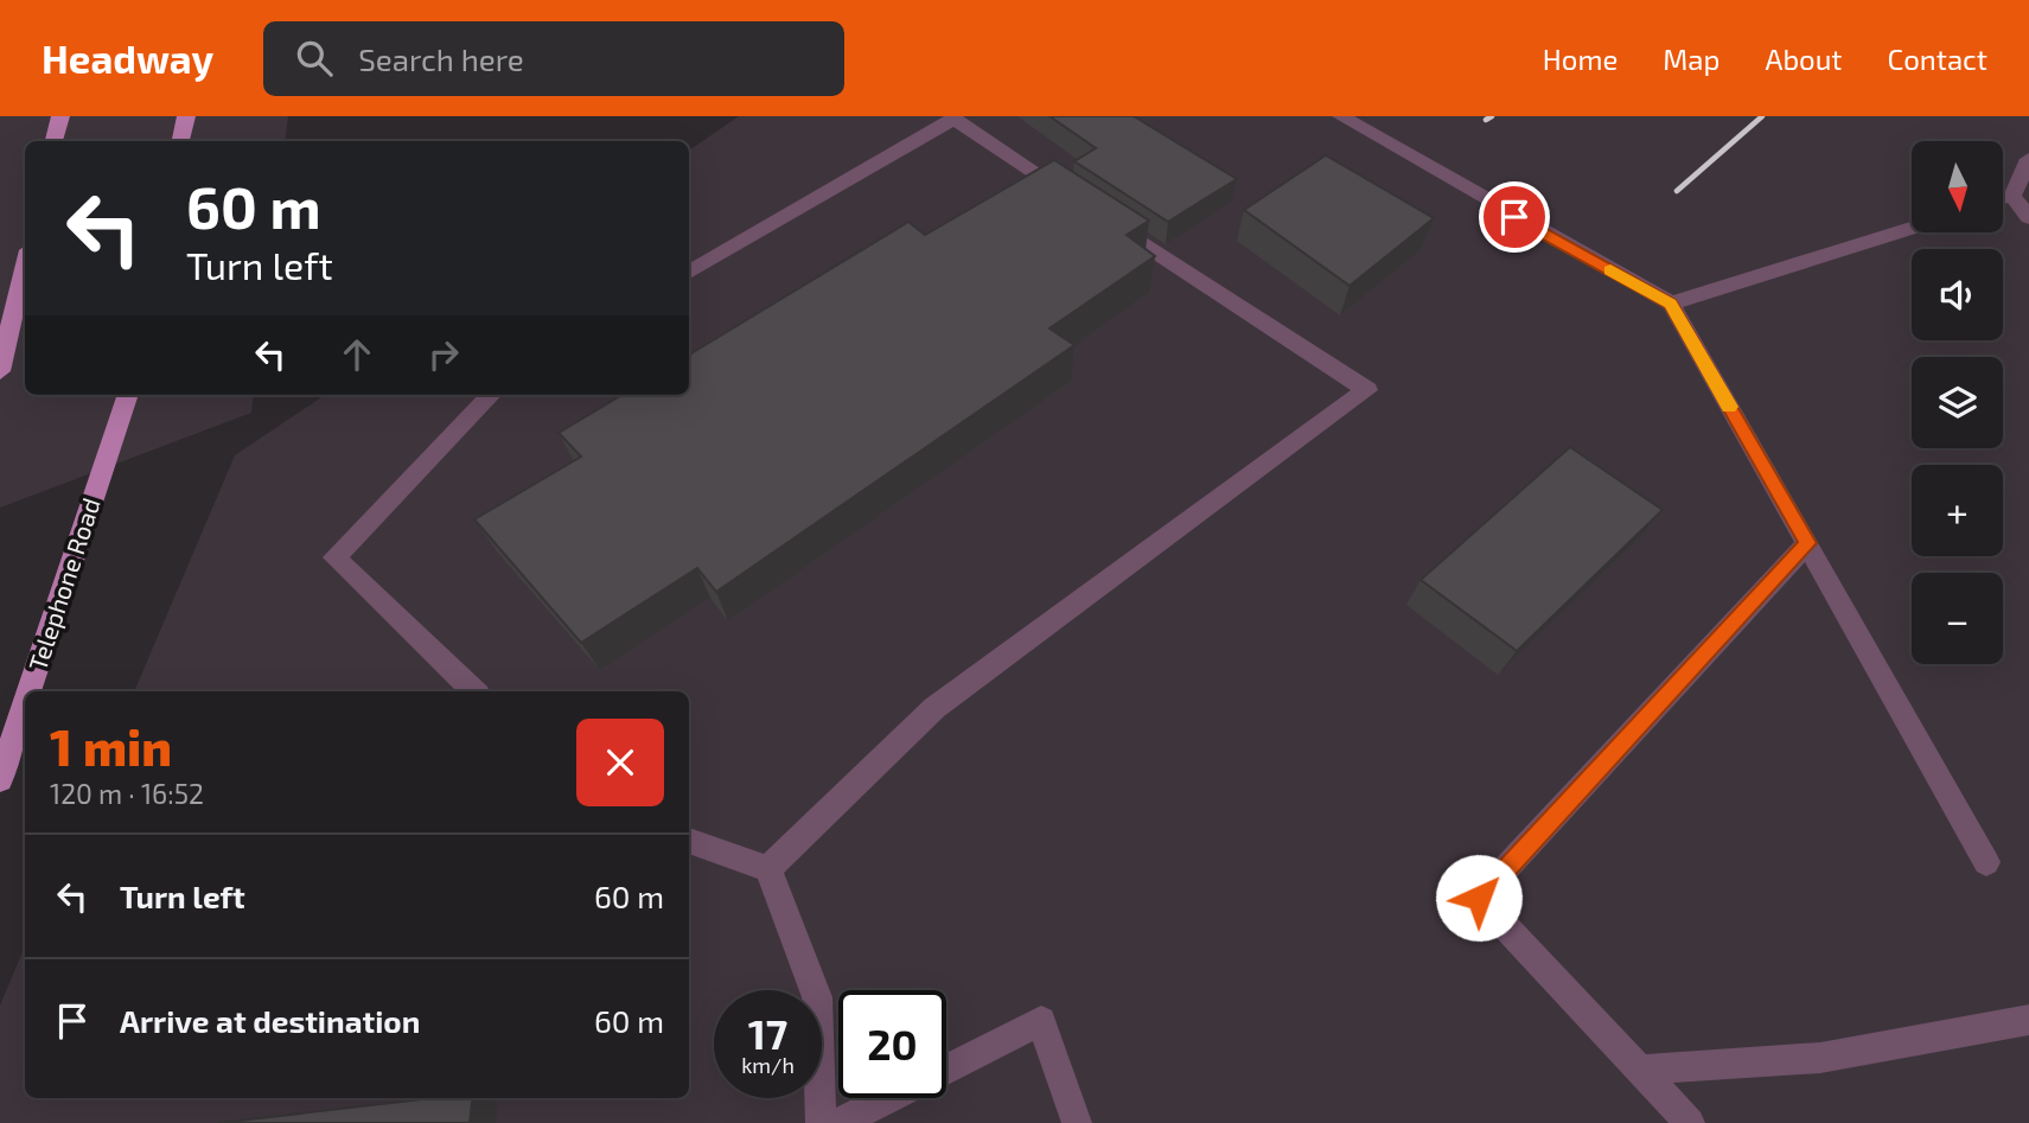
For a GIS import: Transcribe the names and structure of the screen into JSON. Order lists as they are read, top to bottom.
{
  "streets": {
    "main road": ["Telephone Road"]
  },
  "north": "bottom",
  "page": {
    "header": "Headway",
    "search": "Search here",
    "nav": [
      "Home",
      "Map",
      "About",
      "Contact"
    ],
    "map_buttons": ["+", "−"],
    "turn": ["60 m", "Turn left"],
    "heading": ["1 min", "120 m · 16:52"],
    "list": [
      {
        "name": "Turn left",
        "value": "60 m"
      },
      {
        "name": "Arrive at destination",
        "value": "60 m"
      }
    ],
    "speed": "17 km/h",
    "limit": "20"
  }
}
